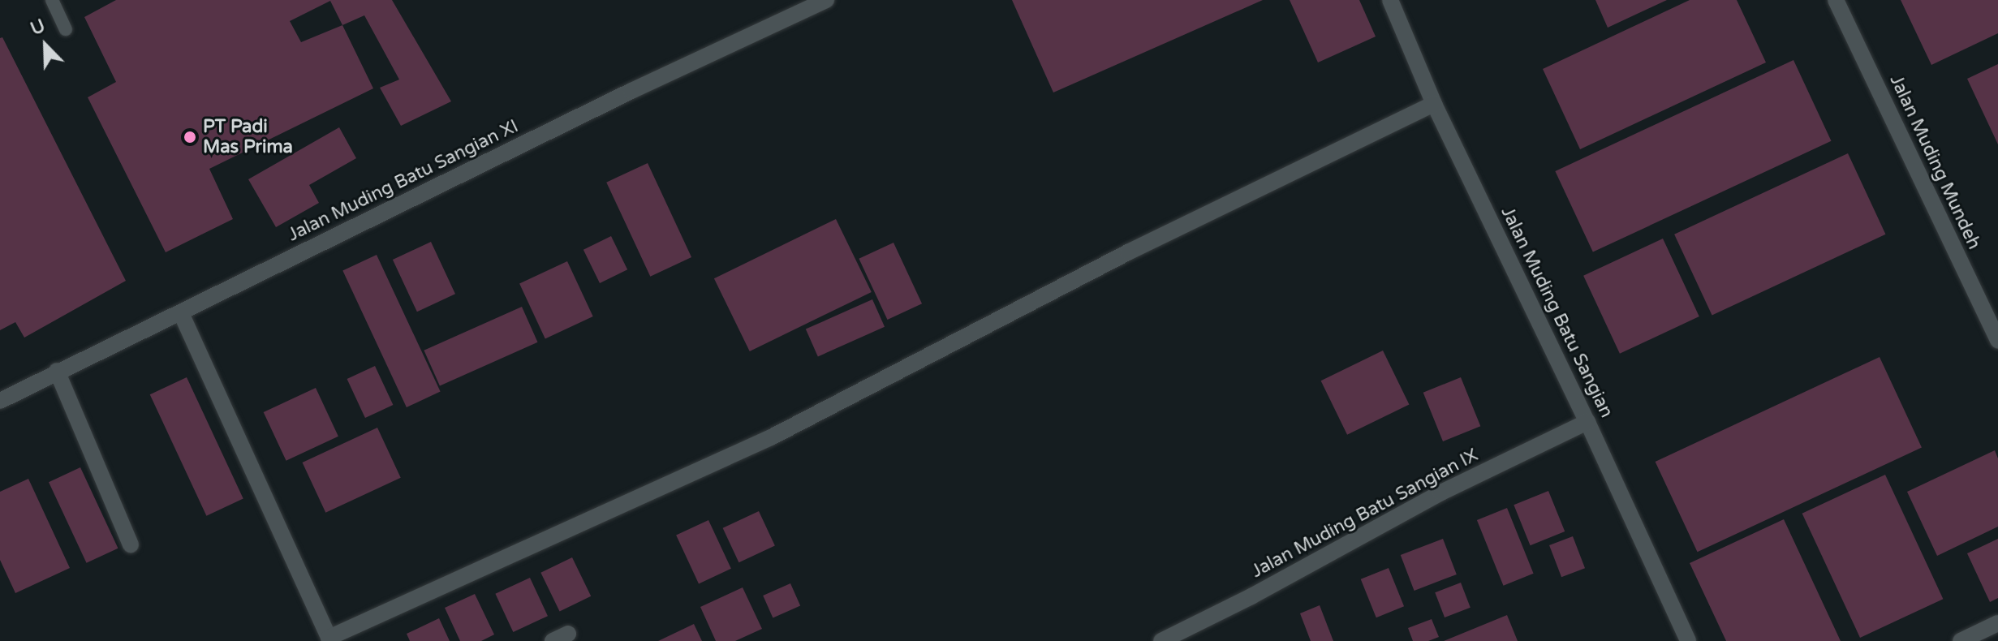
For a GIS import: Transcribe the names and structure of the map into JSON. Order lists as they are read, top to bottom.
{
  "streets": {
    "street": [
      "Jalan Muding Mundeh",
      "Jalan Muding Batu Sangian XI",
      "Jalan Muding Batu Sangian",
      "Jalan Muding Batu Sangian IX"
    ]
  },
  "crossings": [
    ["Jalan Muding Batu Sangian", "Jalan Muding Batu Sangian IX"]
  ],
  "places": ["PT Padi Mas Prima"],
  "north": "top left"
}
